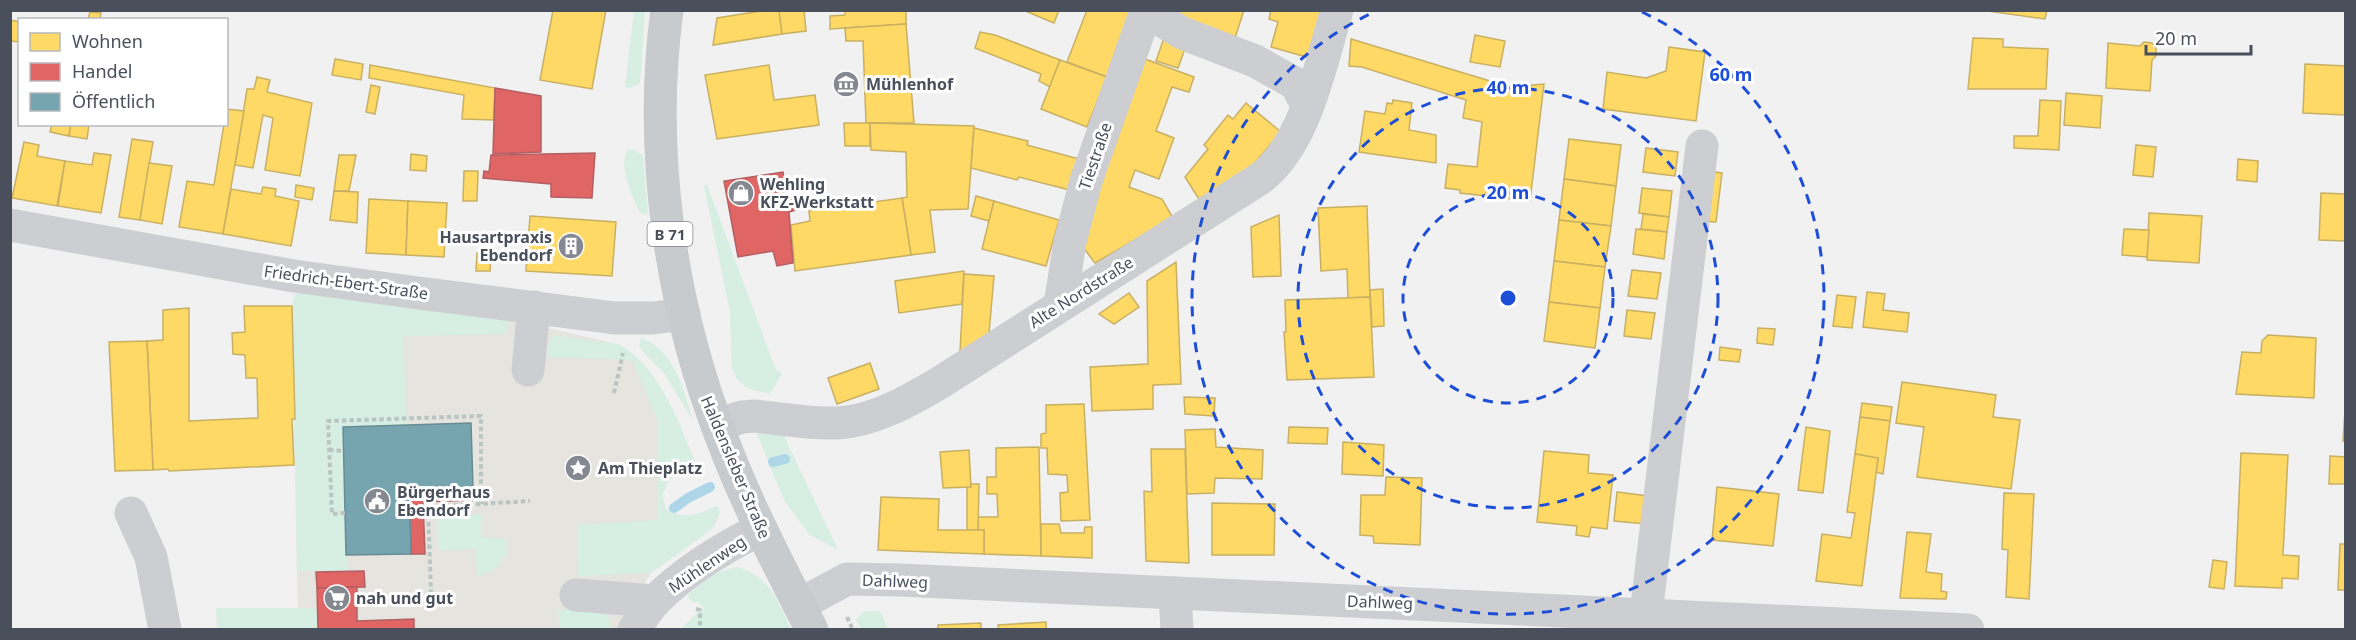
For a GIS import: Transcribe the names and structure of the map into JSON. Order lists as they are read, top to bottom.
{
  "streets": {
    "main road": ["B 71", "Haldensleber Straße"],
    "street": [
      "Tiestraße",
      "Friedrich-Ebert-Straße",
      "Alte Nordstraße",
      "Mühlenweg",
      "Dahlweg"
    ]
  },
  "crossings": [
    ["Tiestraße", "Alte Nordstraße"],
    ["Friedrich-Ebert-Straße", "Haldensleber Straße"],
    ["Alte Nordstraße", "Haldensleber Straße"],
    ["Haldensleber Straße", "Mühlenweg"],
    ["Haldensleber Straße", "Dahlweg"]
  ],
  "places": {
    "museum": ["Mühlenhof"],
    "shop": ["Wehling KFZ-Werkstatt"],
    "building": ["Hausartpraxis Ebendorf"],
    "place": ["Am Thieplatz"],
    "public building": ["Bürgerhaus Ebendorf"],
    "supermarket": ["nah und gut"]
  },
  "legend": ["Wohnen", "Handel", "Öffentlich"],
  "scale_bar": "20 m",
  "rings": ["60 m", "40 m", "20 m"]
}
